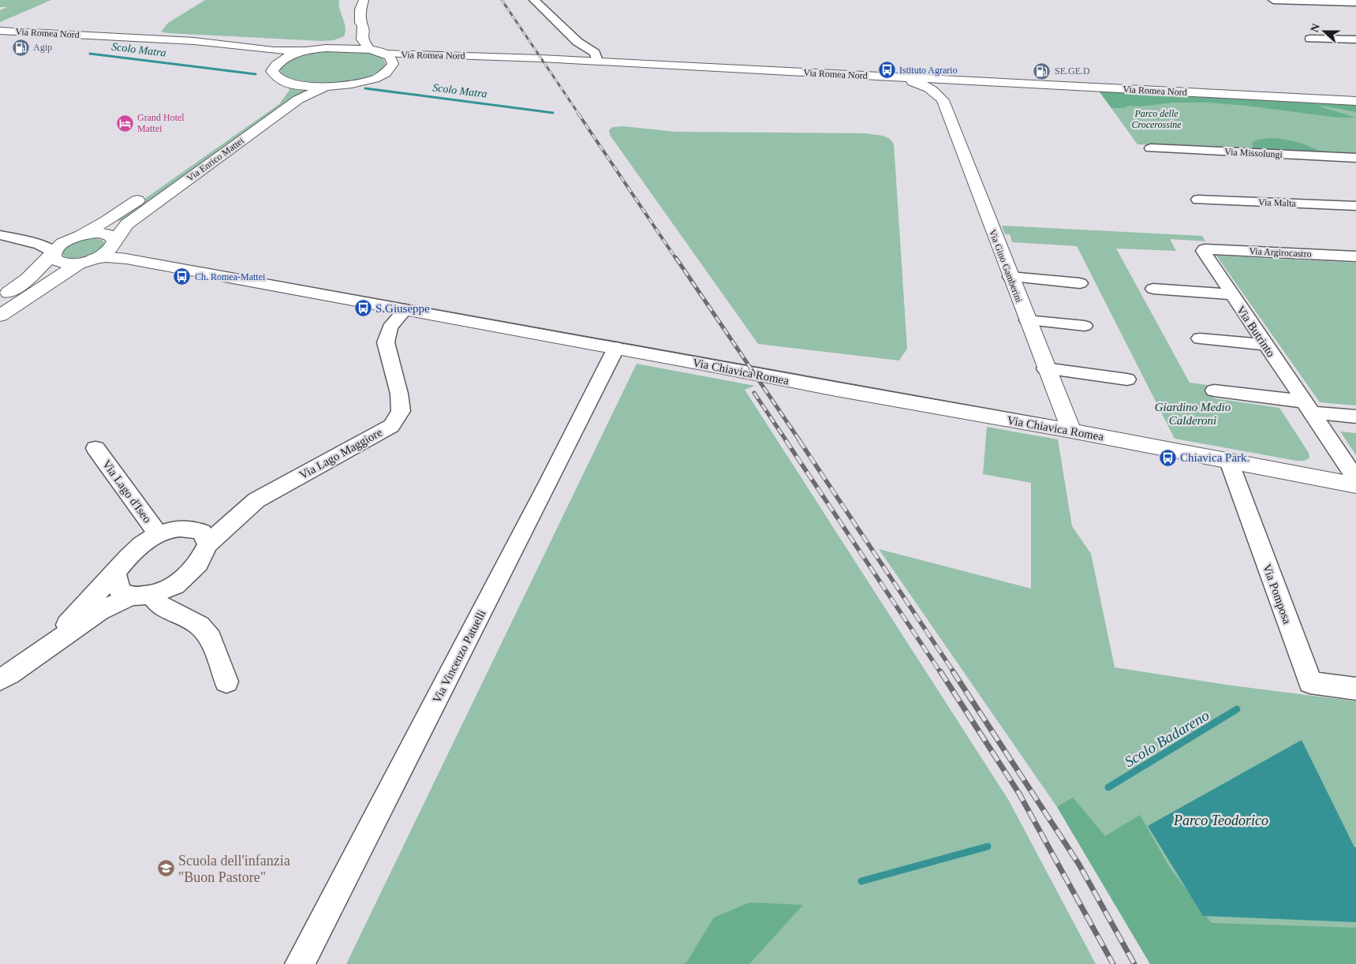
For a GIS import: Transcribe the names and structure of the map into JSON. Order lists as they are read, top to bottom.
{
  "streets": {
    "street": [
      "Via Romea Nord",
      "Via Missolungi",
      "Via Enrico Mattei",
      "Via Malta",
      "Via Argirocastro",
      "Via Gino Gamberini",
      "Via Butrinto",
      "Via Chiavica Romea",
      "Via Lago Maggiore",
      "Via Lago d'Iseo",
      "Via Pomposa",
      "Via Vincenzo Patuelli"
    ]
  },
  "crossings": [
    ["Via Romea Nord", "Via Enrico Mattei"],
    ["Via Romea Nord", "Via Gino Gamberini"],
    ["Via Enrico Mattei", "Via Chiavica Romea"],
    ["Via Argirocastro", "Via Butrinto"],
    ["Via Gino Gamberini", "Via Chiavica Romea"],
    ["Via Chiavica Romea", "Via Lago Maggiore"],
    ["Via Chiavica Romea", "Via Pomposa"],
    ["Via Chiavica Romea", "Via Vincenzo Patuelli"]
  ],
  "water": ["Scolo Matra", "Scolo Badareno"],
  "parks": ["Parco delle Crocerossine", "Giardino Medio Calderoni", "Parco Teodorico"],
  "places": {
    "fuel station": ["Agip", "SE.GE.D"],
    "bus stop": [
      "Istituto Agrario",
      "Ch. Romea-Mattei",
      "S.Giuseppe",
      "Chiavica Park."
    ],
    "hotel": ["Grand Hotel Mattei"],
    "school or university": ["Scuola dell'infanzia \"Buon Pastore\""]
  },
  "north": "left"
}
